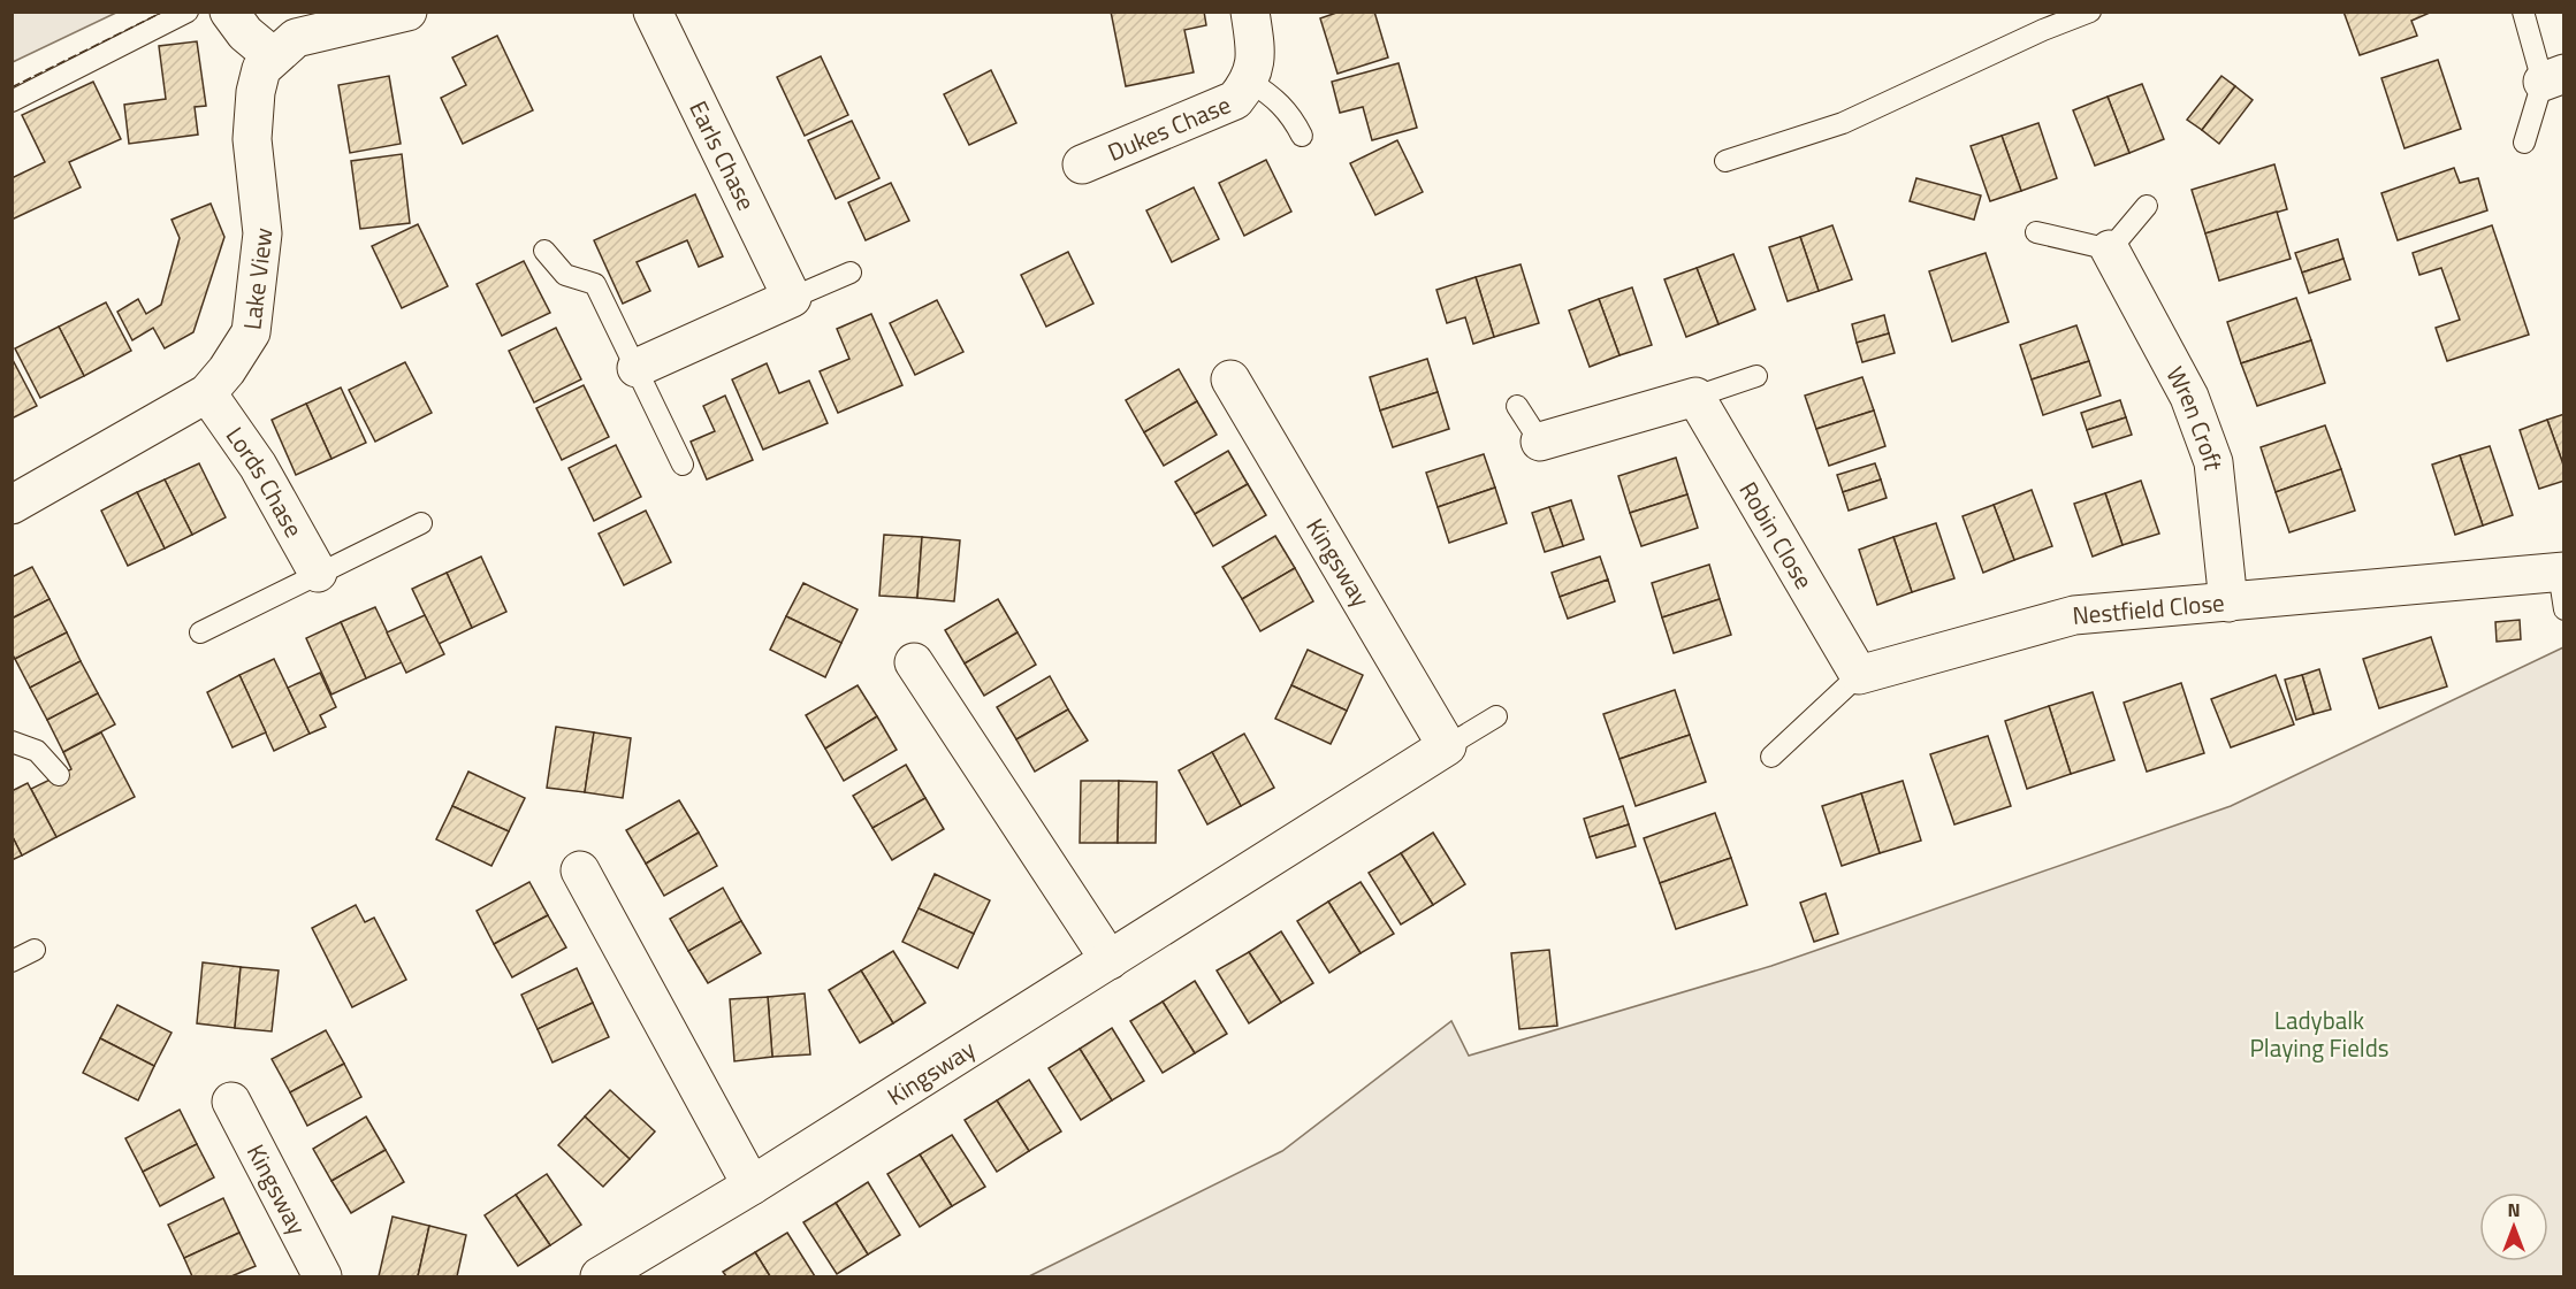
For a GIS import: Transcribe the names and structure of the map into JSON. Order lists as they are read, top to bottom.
{
  "streets": {
    "street": [
      "Dukes Chase",
      "Earls Chase",
      "Lake View",
      "Wren Croft",
      "Lords Chase",
      "Robin Close",
      "Kingsway",
      "Nestfield Close"
    ]
  },
  "crossings": [
    ["Lake View", "Lords Chase"],
    ["Wren Croft", "Nestfield Close"],
    ["Robin Close", "Nestfield Close"]
  ],
  "parks": ["Ladybalk Playing Fields"],
  "north": "top"
}
